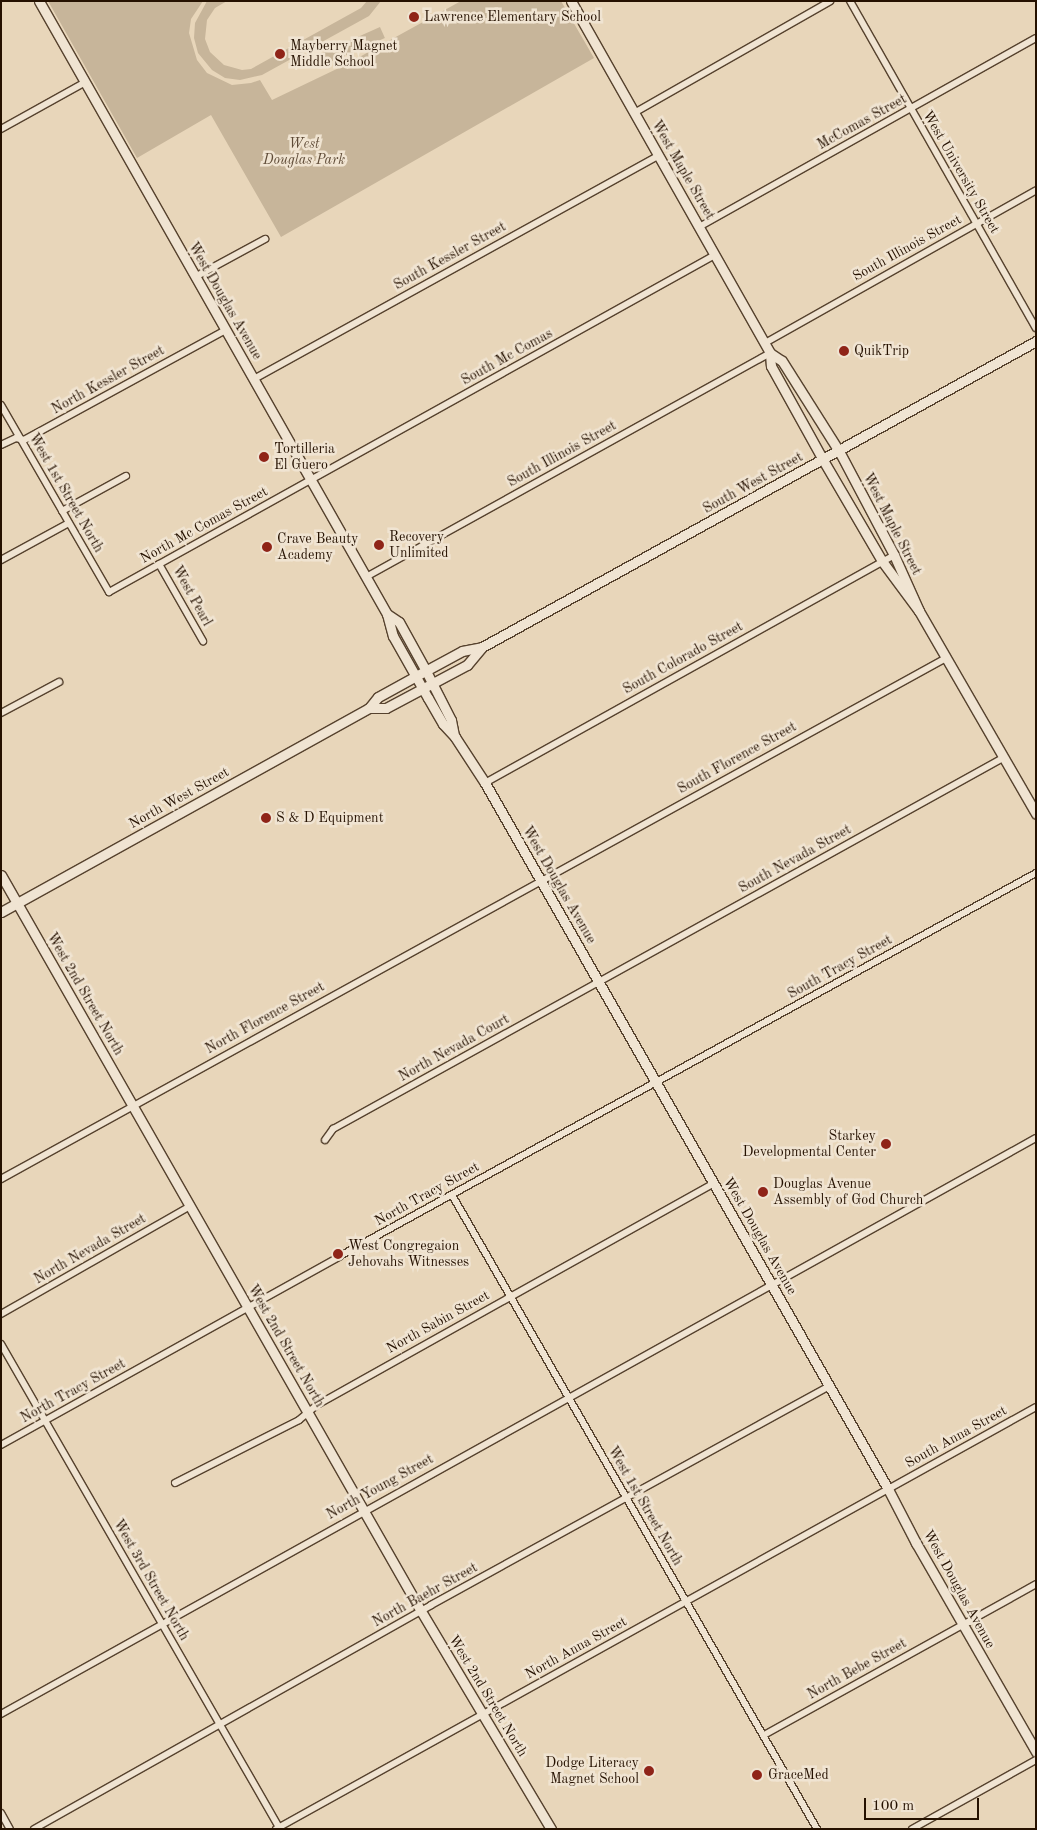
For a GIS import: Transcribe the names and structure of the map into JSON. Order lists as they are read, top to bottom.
{
  "streets": {
    "street": [
      "McComas Street",
      "West Maple Street",
      "West University Street",
      "South Illinois Street",
      "South Kessler Street",
      "West Douglas Avenue",
      "South Mc Comas",
      "North Kessler Street",
      "South West Street",
      "West 1st Street North",
      "North Mc Comas Street",
      "West Pearl",
      "South Colorado Street",
      "South Florence Street",
      "North West Street",
      "South Nevada Street",
      "South Tracy Street",
      "West 2nd Street North",
      "North Florence Street",
      "North Nevada Court",
      "North Tracy Street",
      "North Nevada Street",
      "North Sabin Street",
      "South Anna Street",
      "North Young Street",
      "West 3rd Street North",
      "North Baehr Street",
      "North Anna Street",
      "North Bebe Street"
    ]
  },
  "crossings": [
    ["McComas Street", "West Maple Street"],
    ["McComas Street", "West University Street"],
    ["West Maple Street", "South Illinois Street"],
    ["West Maple Street", "South Kessler Street"],
    ["West Maple Street", "South Mc Comas"],
    ["West Maple Street", "South West Street"],
    ["West Maple Street", "South Colorado Street"],
    ["West Maple Street", "South Florence Street"],
    ["West Maple Street", "South Nevada Street"],
    ["West University Street", "South Illinois Street"],
    ["South Illinois Street", "West Douglas Avenue"],
    ["South Kessler Street", "West Douglas Avenue"],
    ["West Douglas Avenue", "South Mc Comas"],
    ["West Douglas Avenue", "North Kessler Street"],
    ["West Douglas Avenue", "South West Street"],
    ["West Douglas Avenue", "North Mc Comas Street"],
    ["West Douglas Avenue", "South Colorado Street"],
    ["West Douglas Avenue", "South Florence Street"],
    ["West Douglas Avenue", "North West Street"],
    ["West Douglas Avenue", "South Nevada Street"],
    ["West Douglas Avenue", "South Tracy Street"],
    ["West Douglas Avenue", "North Florence Street"],
    ["West Douglas Avenue", "North Nevada Court"],
    ["West Douglas Avenue", "North Tracy Street"],
    ["West Douglas Avenue", "North Sabin Street"],
    ["West Douglas Avenue", "South Anna Street"],
    ["West Douglas Avenue", "North Young Street"],
    ["West Douglas Avenue", "North Baehr Street"],
    ["West Douglas Avenue", "North Anna Street"],
    ["West Douglas Avenue", "North Bebe Street"],
    ["South Mc Comas", "North Mc Comas Street"],
    ["North Kessler Street", "West 1st Street North"],
    ["South West Street", "North West Street"],
    ["West 1st Street North", "North Mc Comas Street"],
    ["West 1st Street North", "North Tracy Street"],
    ["West 1st Street North", "North Sabin Street"],
    ["West 1st Street North", "North Young Street"],
    ["West 1st Street North", "North Baehr Street"],
    ["West 1st Street North", "North Anna Street"],
    ["West 1st Street North", "North Bebe Street"],
    ["North Mc Comas Street", "West Pearl"],
    ["South Florence Street", "North Florence Street"],
    ["North West Street", "West 2nd Street North"],
    ["South Nevada Street", "North Nevada Court"],
    ["South Tracy Street", "North Tracy Street"],
    ["West 2nd Street North", "North Florence Street"],
    ["West 2nd Street North", "North Tracy Street"],
    ["West 2nd Street North", "North Nevada Street"],
    ["West 2nd Street North", "North Sabin Street"],
    ["West 2nd Street North", "North Young Street"],
    ["West 2nd Street North", "North Baehr Street"],
    ["West 2nd Street North", "North Anna Street"],
    ["North Tracy Street", "West 3rd Street North"],
    ["South Anna Street", "North Anna Street"],
    ["North Young Street", "West 3rd Street North"],
    ["West 3rd Street North", "North Baehr Street"],
    ["West 3rd Street North", "North Anna Street"]
  ],
  "parks": ["West Douglas Park"],
  "places": [
    "Lawrence Elementary School",
    "Mayberry Magnet Middle School",
    "QuikTrip",
    "Tortilleria El Guero",
    "Recovery Unlimited",
    "Crave Beauty Academy",
    "S & D Equipment",
    "Starkey Developmental Center",
    "Douglas Avenue Assembly of God Church",
    "West Congregaion Jehovahs Witnesses",
    "Dodge Literacy Magnet School",
    "GraceMed"
  ],
  "scale_bar": "100 m"
}
